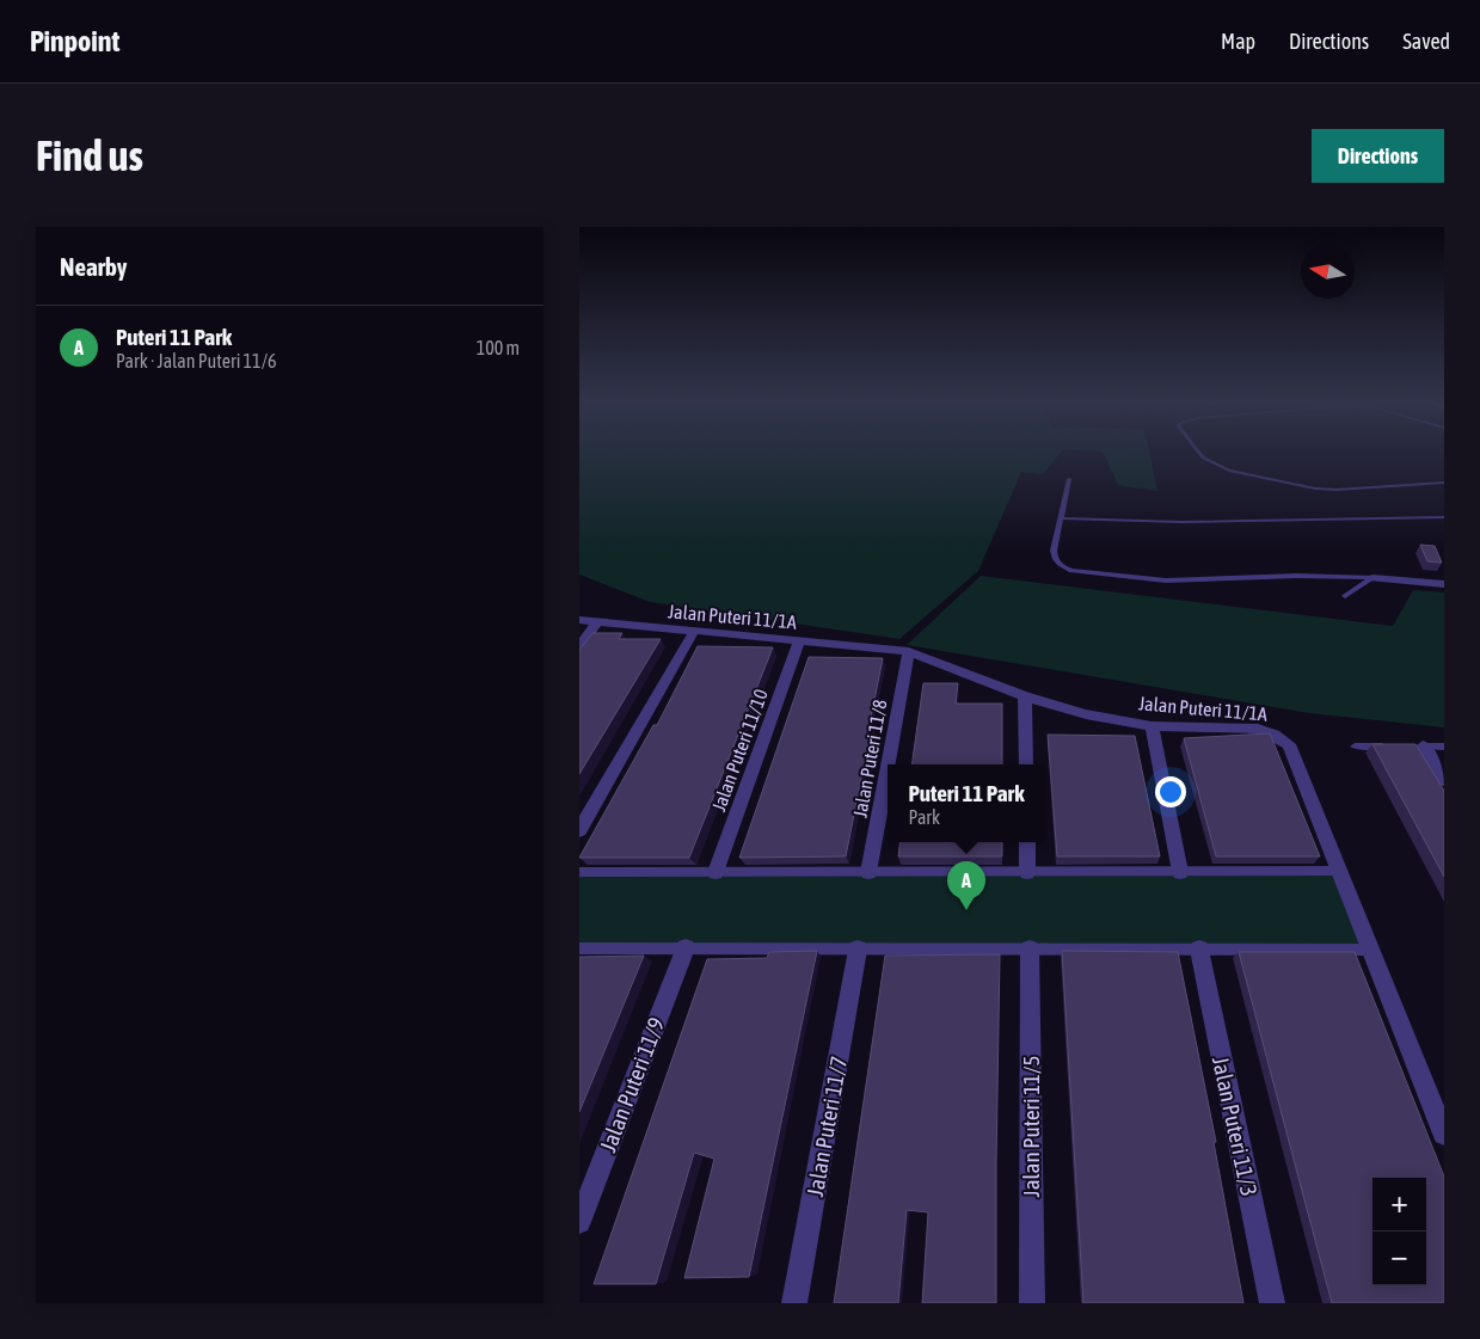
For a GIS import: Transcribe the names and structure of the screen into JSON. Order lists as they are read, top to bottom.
{
  "streets": {
    "street": [
      "Jalan Puteri 11/1A",
      "Jalan Puteri 11/10",
      "Jalan Puteri 11/8",
      "Jalan Puteri 11/9",
      "Jalan Puteri 11/7",
      "Jalan Puteri 11/5",
      "Jalan Puteri 11/3"
    ]
  },
  "crossings": [
    ["Jalan Puteri 11/1A", "Jalan Puteri 11/10"],
    ["Jalan Puteri 11/1A", "Jalan Puteri 11/8"]
  ],
  "north": "left",
  "page": {
    "header": "Pinpoint",
    "nav": ["Map", "Directions", "Saved"],
    "buttons": "Directions",
    "title": "Find us",
    "heading": "Nearby",
    "list": [
      {
        "mark": "A",
        "name": "Puteri 11 Park",
        "note": "Park · Jalan Puteri 11/6",
        "value": "100 m"
      }
    ],
    "popup": ["Puteri 11 Park", "Park"],
    "pins": "A",
    "map_buttons": ["+", "−"]
  }
}
